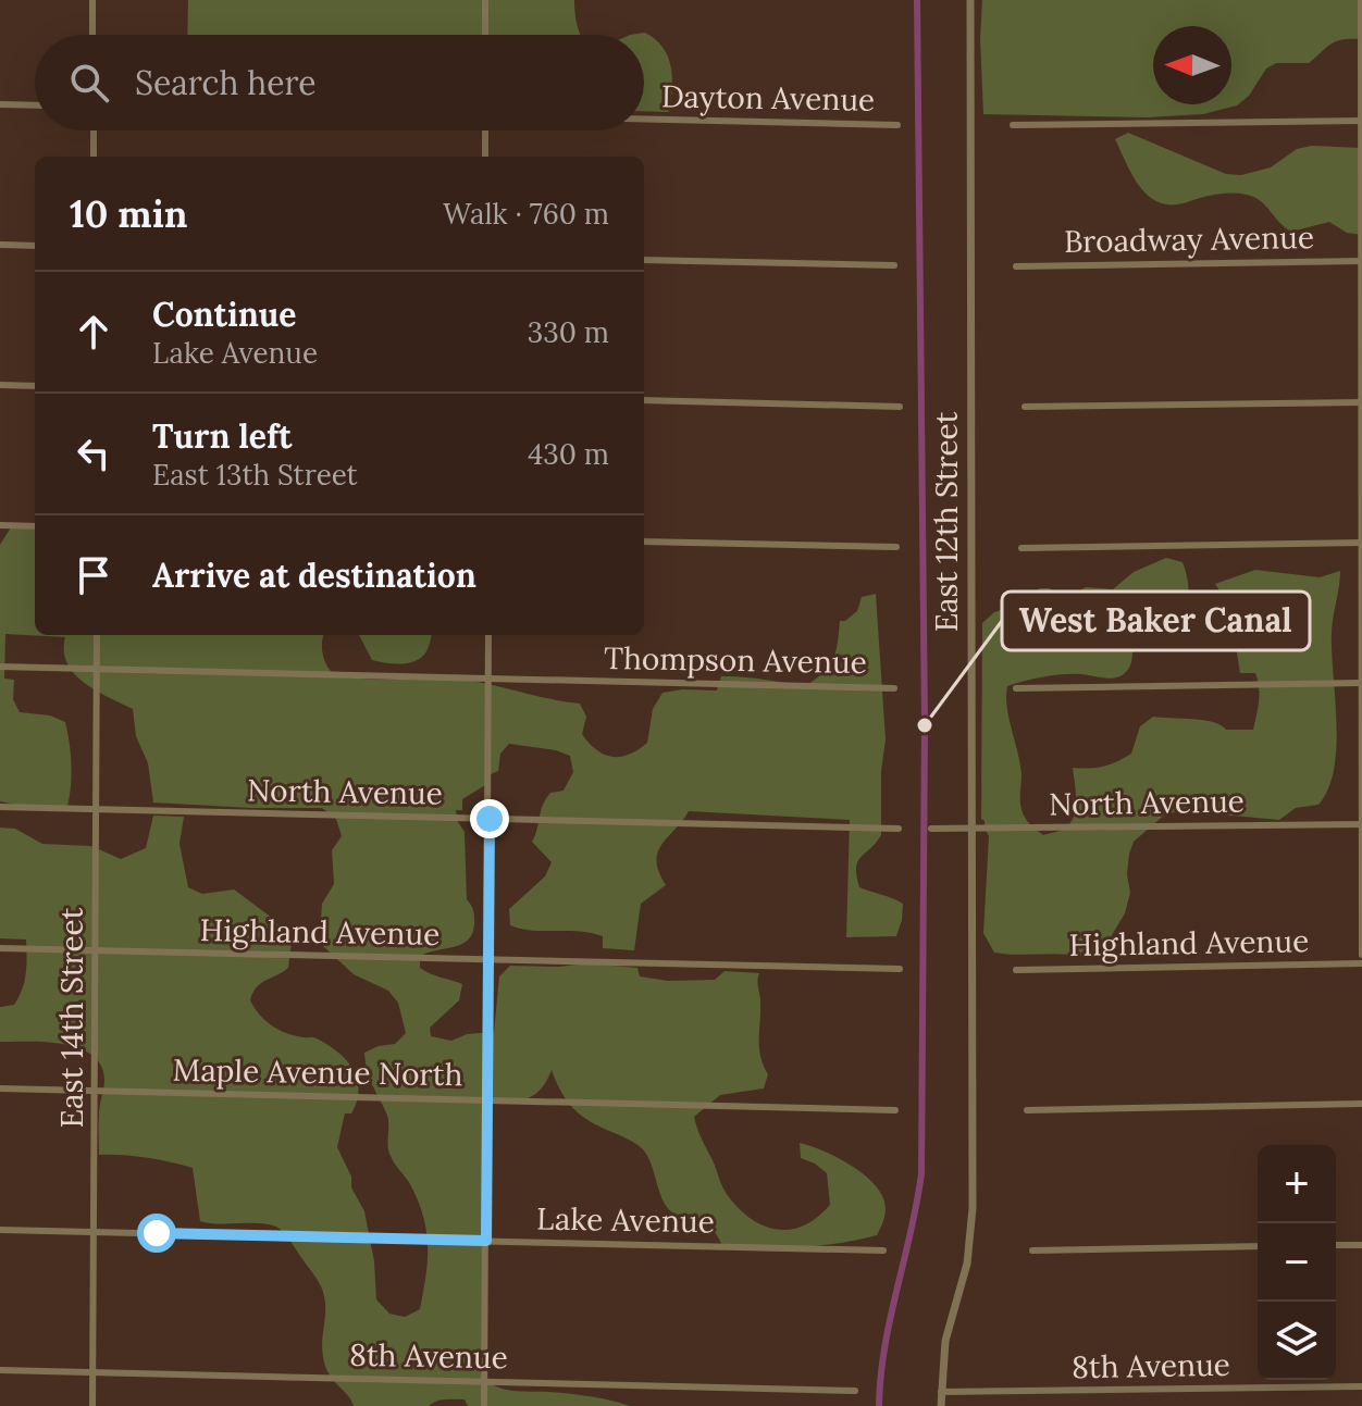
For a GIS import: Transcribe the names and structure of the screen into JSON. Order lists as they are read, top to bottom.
{
  "streets": {
    "street": [
      "Dayton Avenue",
      "Broadway Avenue",
      "East 12th Street",
      "Thompson Avenue",
      "North Avenue",
      "Highland Avenue",
      "East 14th Street",
      "Maple Avenue North",
      "Lake Avenue",
      "8th Avenue"
    ]
  },
  "crossings": [
    ["East 12th Street", "North Avenue"],
    ["East 12th Street", "8th Avenue"],
    ["Thompson Avenue", "East 14th Street"],
    ["North Avenue", "East 14th Street"],
    ["Highland Avenue", "East 14th Street"],
    ["East 14th Street", "Maple Avenue North"],
    ["East 14th Street", "Lake Avenue"],
    ["East 14th Street", "8th Avenue"]
  ],
  "places": ["West Baker Canal"],
  "north": "left",
  "page": {
    "search": "Search here",
    "heading": ["10 min", "Walk · 760 m"],
    "list": [
      ["Continue", "Lake Avenue", "330 m"],
      ["Turn left", "East 13th Street", "430 m"],
      "Arrive at destination"
    ],
    "map_buttons": ["+", "−"]
  }
}
